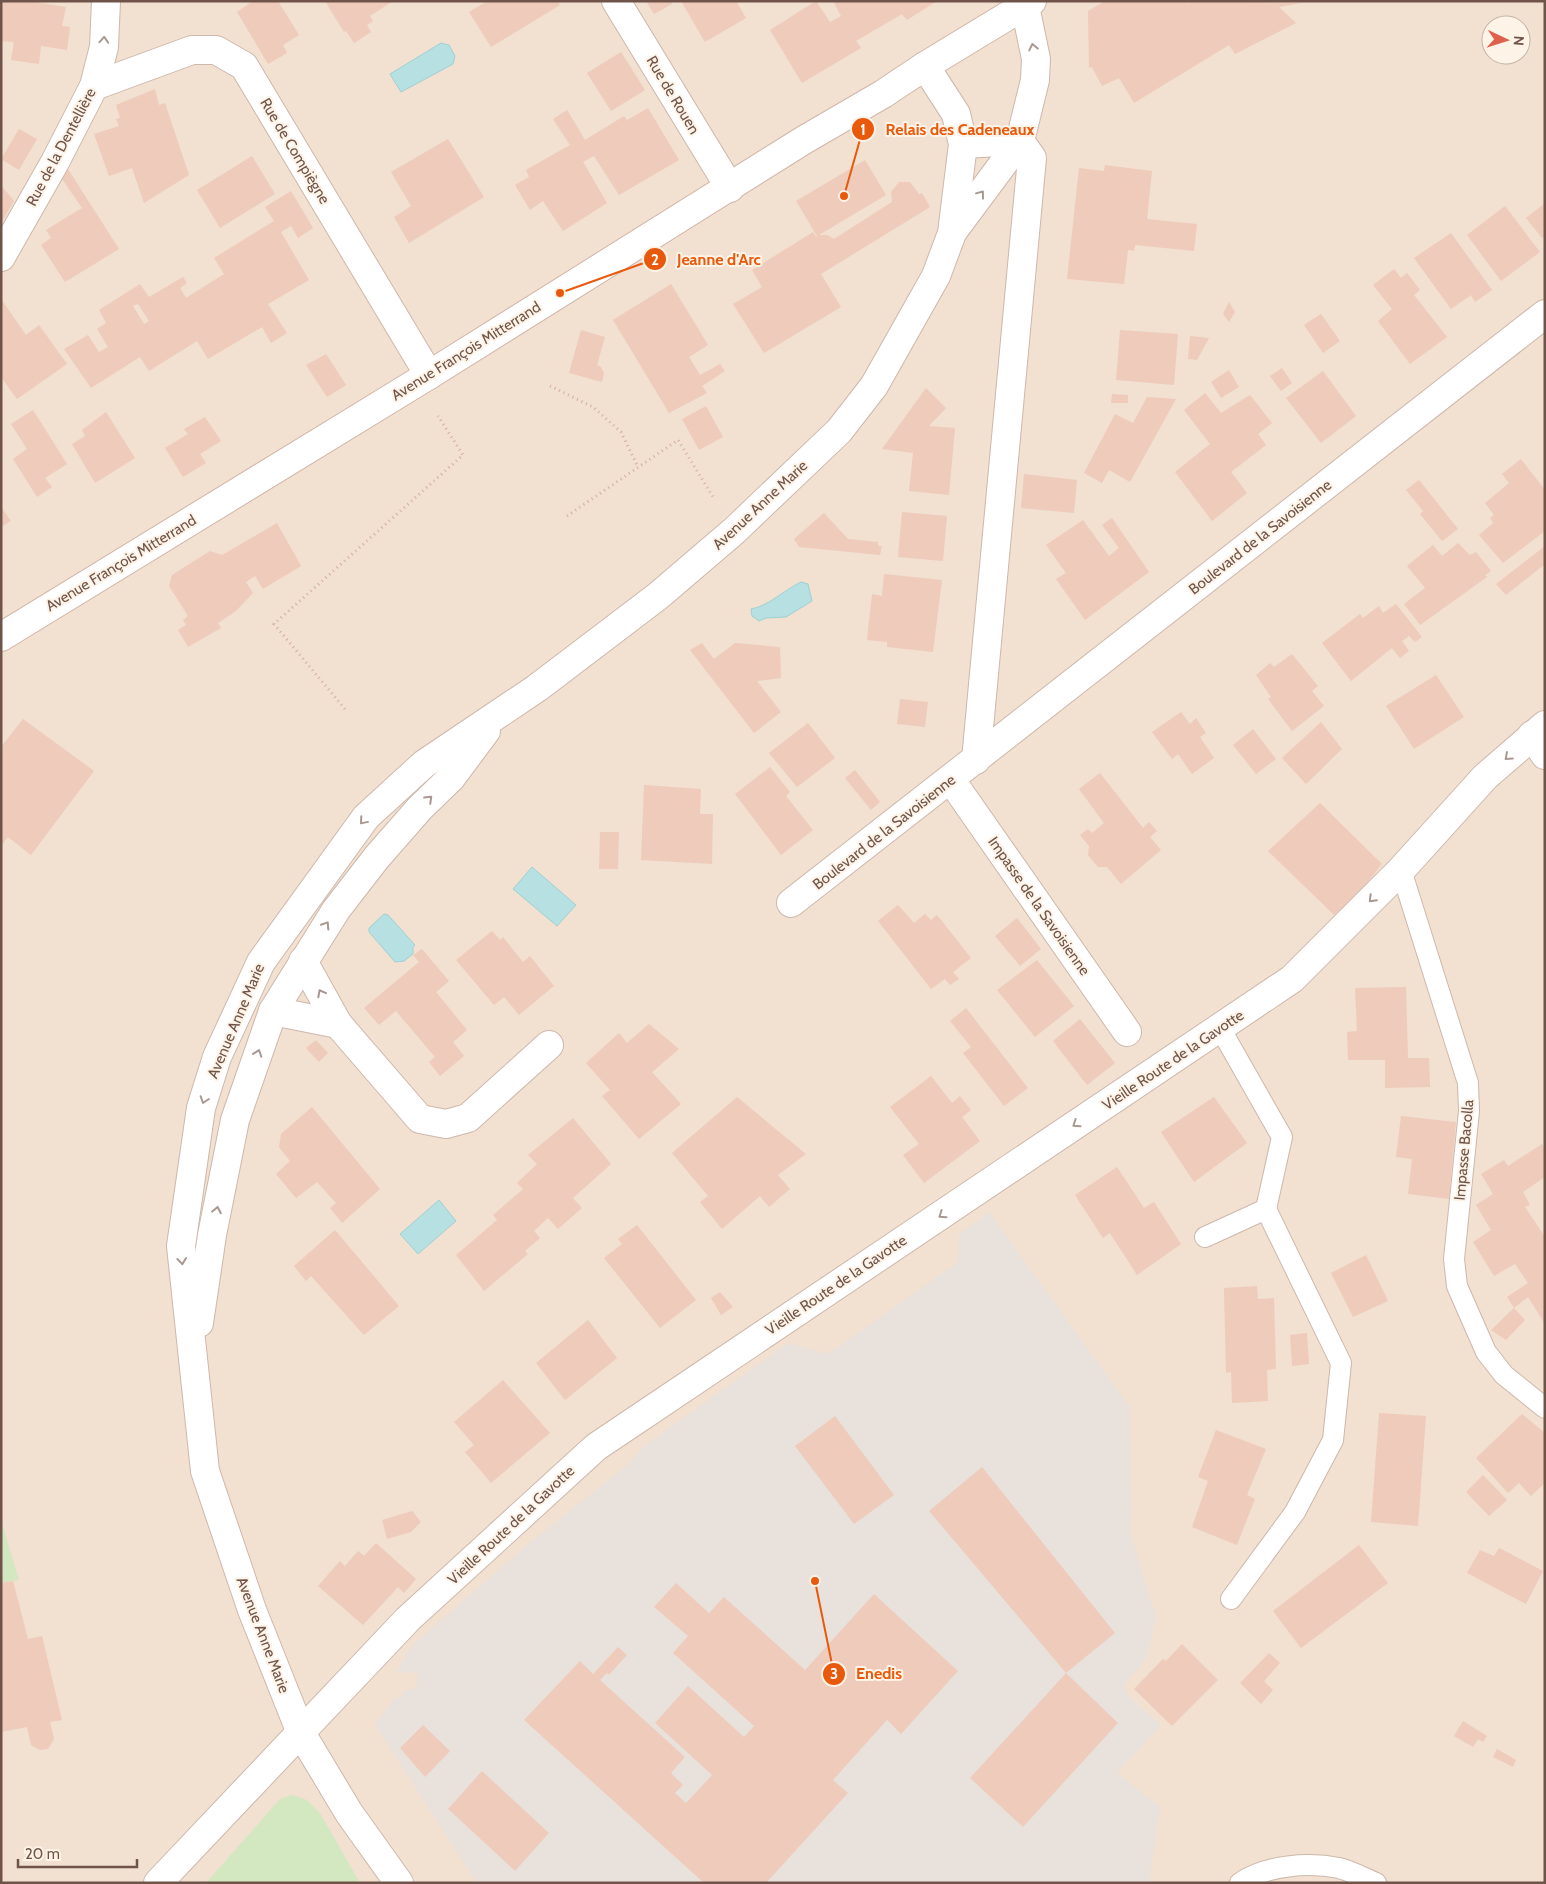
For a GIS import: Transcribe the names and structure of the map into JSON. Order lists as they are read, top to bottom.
{
  "streets": {
    "street": [
      "Rue de Rouen",
      "Rue de la Dentellière",
      "Rue de Compiègne",
      "Avenue François Mitterrand",
      "Avenue Anne Marie",
      "Boulevard de la Savoisienne",
      "Impasse de la Savoisienne",
      "Vieille Route de la Gavotte"
    ],
    "lane": ["Impasse Bacolla"]
  },
  "crossings": [
    ["Rue de Rouen", "Avenue François Mitterrand"],
    ["Rue de la Dentellière", "Rue de Compiègne"],
    ["Rue de Compiègne", "Avenue François Mitterrand"],
    ["Avenue François Mitterrand", "Avenue Anne Marie"],
    ["Avenue Anne Marie", "Vieille Route de la Gavotte"],
    ["Boulevard de la Savoisienne", "Impasse de la Savoisienne"],
    ["Vieille Route de la Gavotte", "Impasse Bacolla"]
  ],
  "one_way": ["Vieille Route de la Gavotte"],
  "places": ["Relais des Cadeneaux", "Jeanne d'Arc", "Enedis"],
  "scale_bar": "20 m",
  "north": "right"
}
